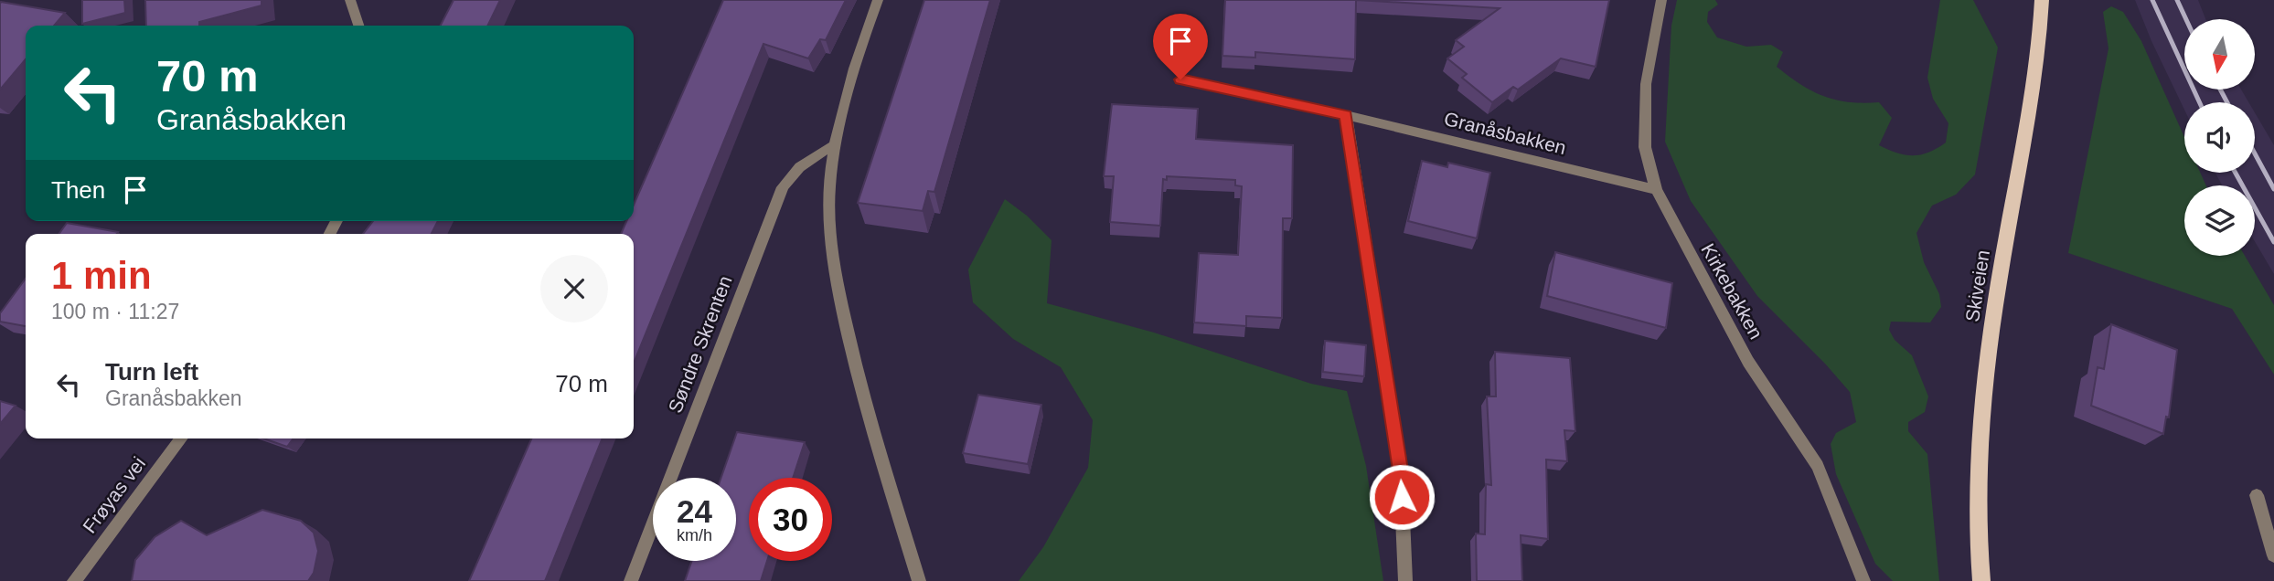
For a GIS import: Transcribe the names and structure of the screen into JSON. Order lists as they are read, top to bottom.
{
  "streets": {
    "main road": ["Skiveien"],
    "street": [
      "Granåsbakken",
      "Kirkebakken",
      "Søndre Skrenten",
      "Frøyas vei"
    ]
  },
  "crossings": [
    ["Granåsbakken", "Kirkebakken"]
  ],
  "north": "bottom",
  "page": {
    "turn": ["70 m", "Granåsbakken"],
    "then": "Then",
    "heading": ["1 min", "100 m · 11:27"],
    "list": [
      {
        "name": "Turn left",
        "note": "Granåsbakken",
        "value": "70 m"
      }
    ],
    "speed": "24 km/h",
    "limit": "30"
  }
}
